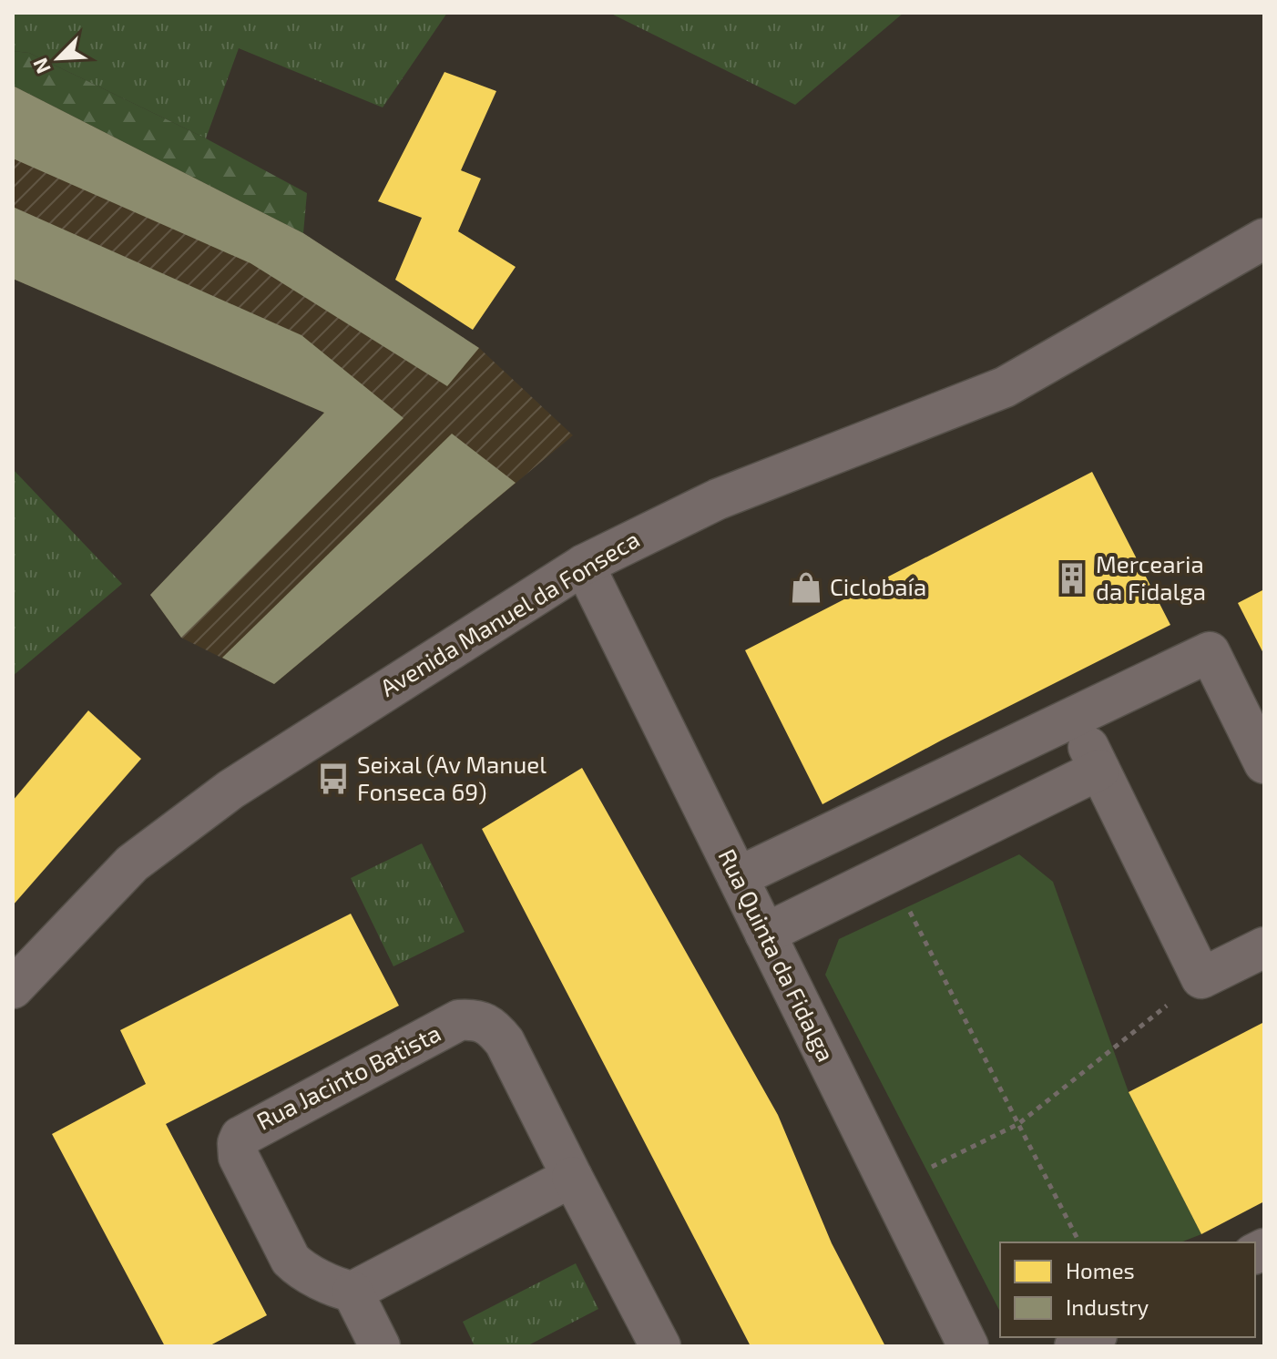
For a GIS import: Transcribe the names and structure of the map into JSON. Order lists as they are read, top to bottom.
{
  "streets": {
    "street": ["Avenida Manuel da Fonseca", "Rua Quinta da Fidalga", "Rua Jacinto Batista"]
  },
  "crossings": [
    ["Avenida Manuel da Fonseca", "Rua Quinta da Fidalga"]
  ],
  "places": {
    "building": ["Mercearia da Fidalga"],
    "shop": ["Ciclobaía"],
    "bus stop": ["Seixal (Av Manuel Fonseca 69)"]
  },
  "legend": ["Homes", "Industry"],
  "north": "bottom left"
}
